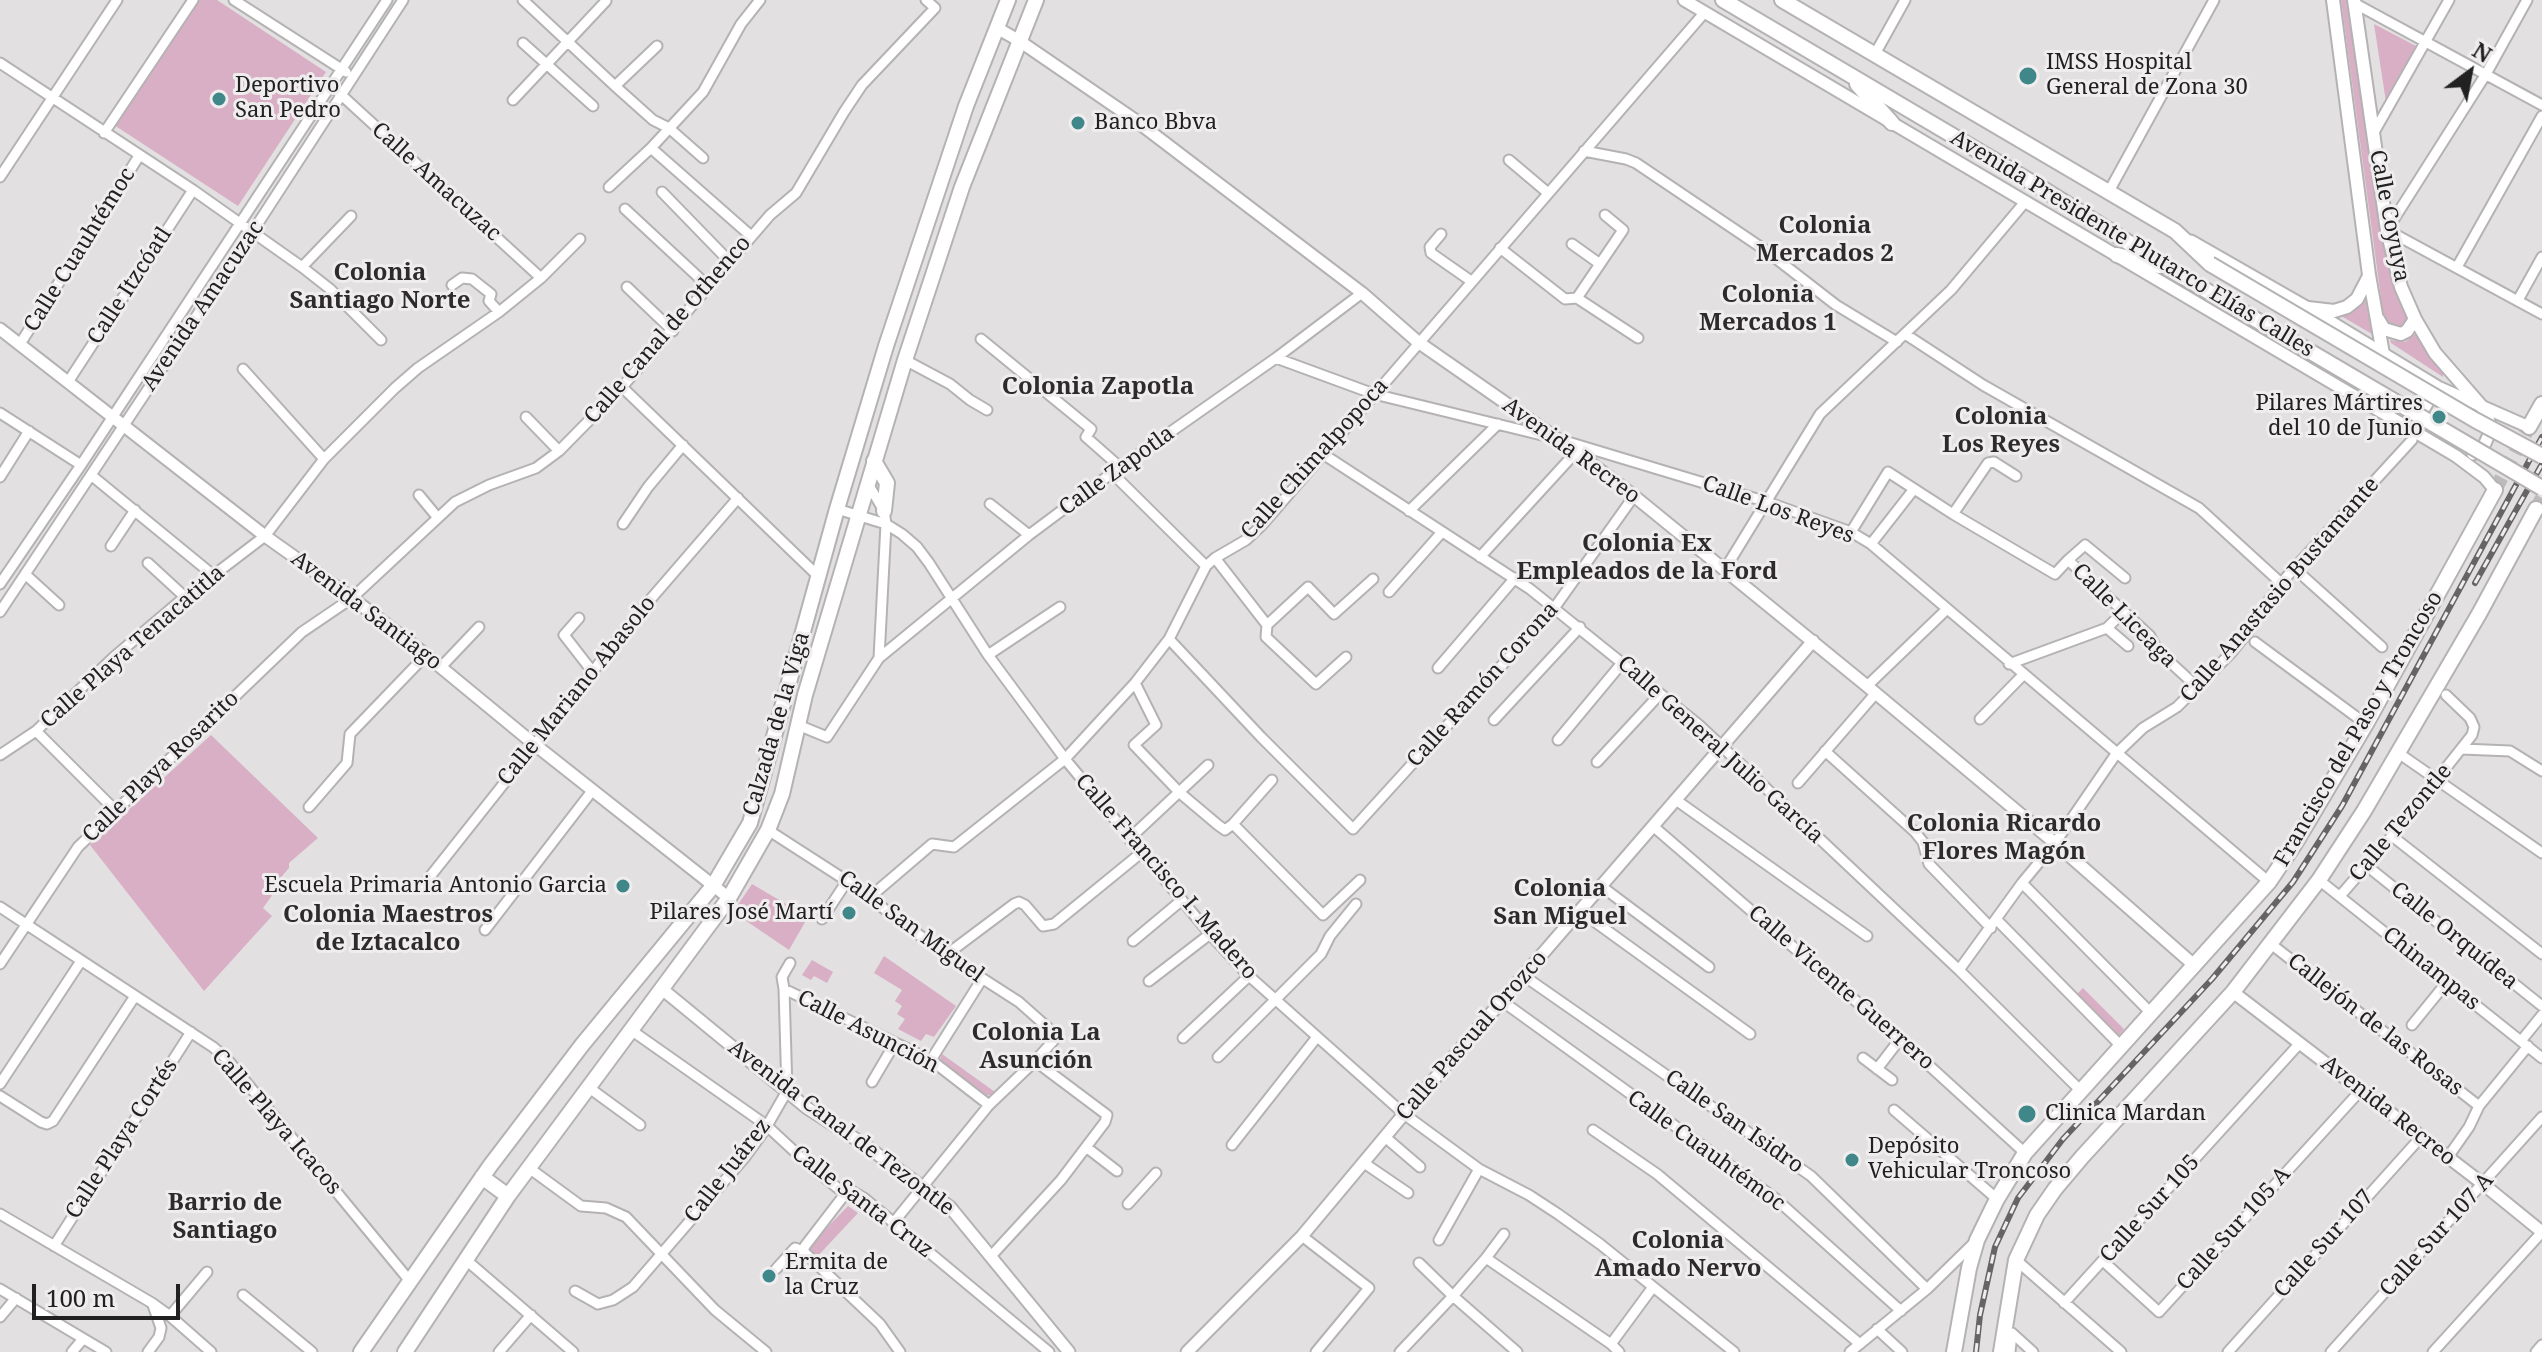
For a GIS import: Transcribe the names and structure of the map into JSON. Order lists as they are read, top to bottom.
{
  "streets": {
    "main road": [
      "Calle Coyuya",
      "Avenida Presidente Plutarco Elías Calles",
      "Calzada de la Viga",
      "Francisco del Paso y Troncoso"
    ],
    "street": [
      "Calle Amacuzac",
      "Calle Cuauhtémoc",
      "Calle Itzcóatl",
      "Avenida Amacuzac",
      "Calle Canal de Othenco",
      "Avenida Recreo",
      "Calle Chimalpopoca",
      "Calle Zapotla",
      "Calle Los Reyes",
      "Calle Anastasio Bustamante",
      "Avenida Santiago",
      "Calle Liceaga",
      "Calle Playa Tenacatitla",
      "Calle Ramón Corona",
      "Calle Mariano Abasolo",
      "Calle General Julio García",
      "Calle Playa Rosarito",
      "Calle Tezontle",
      "Calle Francisco I. Madero",
      "Calle San Miguel",
      "Calle Orquídea",
      "Chinampas",
      "Calle Vicente Guerrero",
      "Callejón de las Rosas",
      "Calle Asunción",
      "Calle Pascual Orozco",
      "Calle Playa Icacos",
      "Calle San Isidro",
      "Avenida Canal de Tezontle",
      "Calle Playa Cortés",
      "Calle Juárez",
      "Calle Santa Cruz",
      "Calle Sur 105",
      "Calle Sur 105 A",
      "Calle Sur 107 A",
      "Calle Sur 107"
    ]
  },
  "crossings": [
    ["Calle Amacuzac", "Avenida Amacuzac"],
    ["Calle Amacuzac", "Calle Playa Tenacatitla"],
    ["Calle Coyuya", "Avenida Presidente Plutarco Elías Calles"],
    ["Calle Coyuya", "Calle Anastasio Bustamante"],
    ["Avenida Presidente Plutarco Elías Calles", "Calle Chimalpopoca"],
    ["Avenida Presidente Plutarco Elías Calles", "Calle Anastasio Bustamante"],
    ["Avenida Presidente Plutarco Elías Calles", "Francisco del Paso y Troncoso"],
    ["Calle Cuauhtémoc", "Avenida Santiago"],
    ["Calle Cuauhtémoc", "Calle Pascual Orozco"],
    ["Calle Itzcóatl", "Avenida Santiago"],
    ["Avenida Amacuzac", "Avenida Santiago"],
    ["Calle Canal de Othenco", "Avenida Santiago"],
    ["Calle Canal de Othenco", "Calle Playa Rosarito"],
    ["Avenida Recreo", "Calle Chimalpopoca"],
    ["Avenida Recreo", "Calle Zapotla"],
    ["Avenida Recreo", "Calle Los Reyes"],
    ["Avenida Recreo", "Calle Anastasio Bustamante"],
    ["Avenida Recreo", "Calle Ramón Corona"],
    ["Avenida Recreo", "Calzada de la Viga"],
    ["Avenida Recreo", "Francisco del Paso y Troncoso"],
    ["Avenida Recreo", "Calle Pascual Orozco"],
    ["Avenida Recreo", "Calle Sur 105"],
    ["Avenida Recreo", "Calle Sur 105 A"],
    ["Avenida Recreo", "Calle Sur 107 A"],
    ["Avenida Recreo", "Calle Sur 107"],
    ["Calle Chimalpopoca", "Calle Los Reyes"],
    ["Calle Chimalpopoca", "Calle Ramón Corona"],
    ["Calle Chimalpopoca", "Calle General Julio García"],
    ["Calle Chimalpopoca", "Calle Francisco I. Madero"],
    ["Calle Chimalpopoca", "Calle San Miguel"],
    ["Calle Zapotla", "Calle Los Reyes"],
    ["Calle Zapotla", "Calle Francisco I. Madero"],
    ["Calle Los Reyes", "Calle Anastasio Bustamante"],
    ["Calle Los Reyes", "Calle Liceaga"],
    ["Calle Los Reyes", "Francisco del Paso y Troncoso"],
    ["Calle Anastasio Bustamante", "Calle Liceaga"],
    ["Calle Anastasio Bustamante", "Calle General Julio García"],
    ["Avenida Santiago", "Calle Playa Tenacatitla"],
    ["Avenida Santiago", "Calle Mariano Abasolo"],
    ["Avenida Santiago", "Calzada de la Viga"],
    ["Avenida Santiago", "Calle Playa Rosarito"],
    ["Calle Ramón Corona", "Calle General Julio García"],
    ["Calzada de la Viga", "Calle Francisco I. Madero"],
    ["Calzada de la Viga", "Calle San Miguel"],
    ["Calzada de la Viga", "Calle Playa Icacos"],
    ["Calzada de la Viga", "Avenida Canal de Tezontle"],
    ["Calzada de la Viga", "Calle Santa Cruz"],
    ["Francisco del Paso y Troncoso", "Calle General Julio García"],
    ["Francisco del Paso y Troncoso", "Chinampas"],
    ["Francisco del Paso y Troncoso", "Calle Vicente Guerrero"],
    ["Francisco del Paso y Troncoso", "Callejón de las Rosas"],
    ["Calle General Julio García", "Calle Pascual Orozco"],
    ["Calle Playa Rosarito", "Calle Playa Icacos"],
    ["Calle Tezontle", "Calle Orquídea"],
    ["Calle Tezontle", "Chinampas"],
    ["Calle Francisco I. Madero", "Calle Pascual Orozco"],
    ["Calle Vicente Guerrero", "Calle Pascual Orozco"],
    ["Calle Pascual Orozco", "Calle San Isidro"],
    ["Calle Playa Icacos", "Calle Playa Cortés"],
    ["Avenida Canal de Tezontle", "Calle Juárez"],
    ["Calle Juárez", "Calle Santa Cruz"],
    ["Calle Sur 105", "Calle Sur 105 A"]
  ],
  "districts": [
    "Colonia Mercados 2",
    "Colonia Santiago Norte",
    "Colonia Mercados 1",
    "Colonia Zapotla",
    "Colonia Los Reyes",
    "Colonia Ex Empleados de la Ford",
    "Colonia Ricardo Flores Magón",
    "Colonia San Miguel",
    "Colonia Maestros de Iztacalco",
    "Colonia La Asunción",
    "Barrio de Santiago",
    "Colonia Amado Nervo"
  ],
  "places": [
    "IMSS Hospital General de Zona 30",
    "Deportivo San Pedro",
    "Banco Bbva",
    "Pilares Mártires del 10 de Junio",
    "Escuela Primaria Antonio Garcia",
    "Pilares José Martí",
    "Clinica Mardan",
    "Depósito Vehicular Troncoso",
    "Ermita de la Cruz"
  ],
  "scale_bar": "100 m",
  "north": "top right"
}
